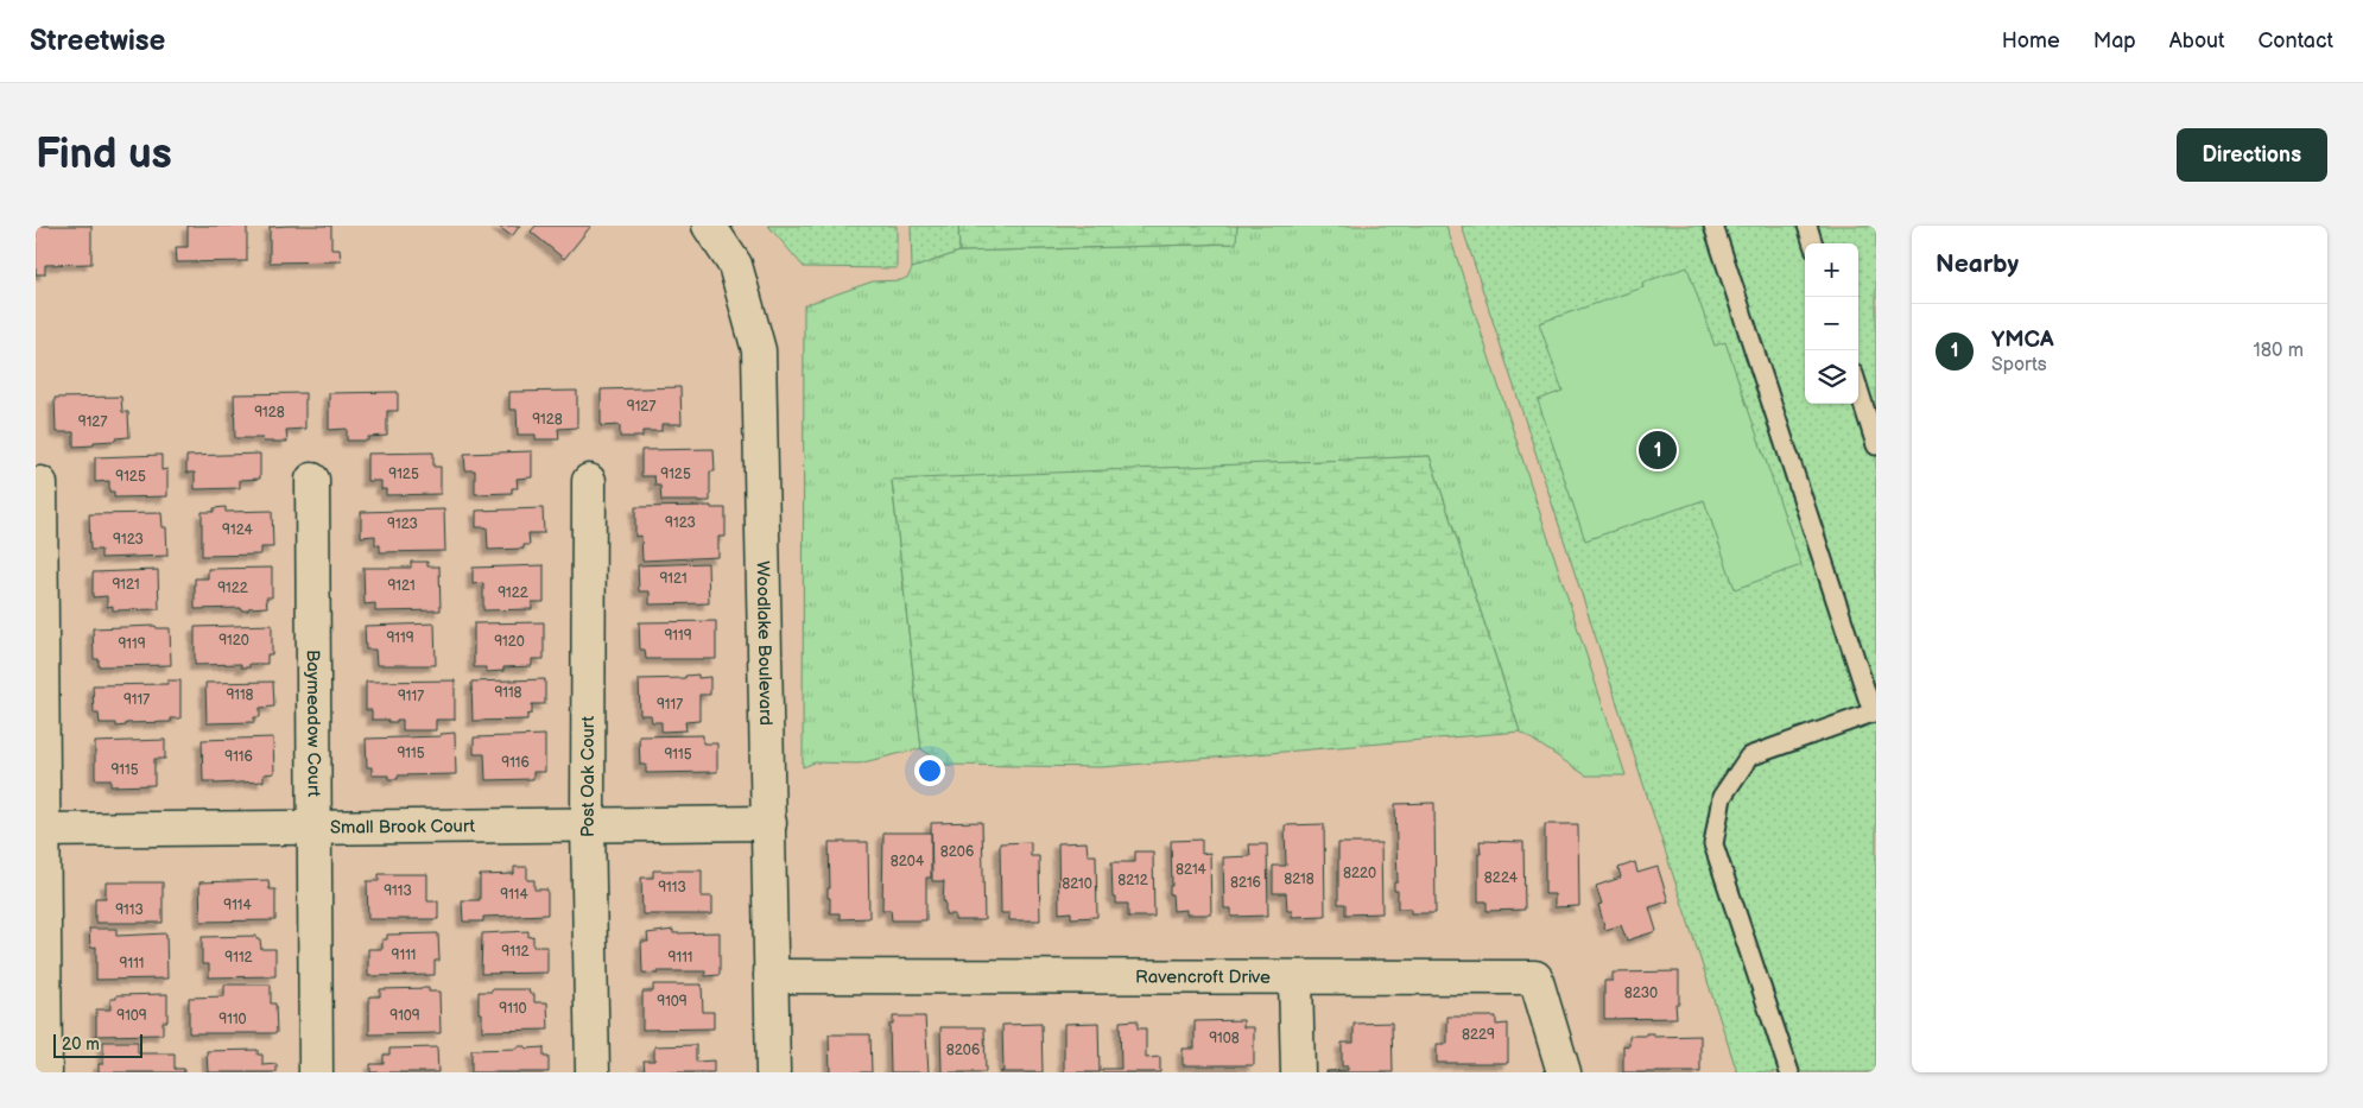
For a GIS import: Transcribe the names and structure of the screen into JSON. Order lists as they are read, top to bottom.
{
  "streets": {
    "street": [
      "Woodlake Boulevard",
      "Baymeadow Court",
      "Post Oak Court",
      "Small Brook Court",
      "Ravencroft Drive"
    ]
  },
  "crossings": [
    ["Woodlake Boulevard", "Small Brook Court"],
    ["Woodlake Boulevard", "Ravencroft Drive"],
    ["Baymeadow Court", "Small Brook Court"],
    ["Post Oak Court", "Small Brook Court"]
  ],
  "house_numbers": [
    "9127",
    "9128",
    "9128",
    "9127",
    "9125",
    "9125",
    "9125",
    "9123",
    "9123",
    "9124",
    "9123",
    "9121",
    "9121",
    "9121",
    "9122",
    "9122",
    "9119",
    "9119",
    "9120",
    "9120",
    "9119",
    "9118",
    "9118",
    "9117",
    "9117",
    "9117",
    "9115",
    "9115",
    "9116",
    "9116",
    "9115",
    "8206",
    "8204",
    "8214",
    "8220",
    "8224",
    "8218",
    "8212",
    "8216",
    "8210",
    "9113",
    "9113",
    "9114",
    "9114",
    "9113",
    "9112",
    "9111",
    "9112",
    "9111",
    "9111",
    "8230",
    "9109",
    "9110",
    "9109",
    "9109",
    "9110",
    "8229",
    "9108",
    "8206"
  ],
  "scale_bar": "20 m",
  "page": {
    "header": "Streetwise",
    "nav": [
      "Home",
      "Map",
      "About",
      "Contact"
    ],
    "buttons": "Directions",
    "title": "Find us",
    "heading": "Nearby",
    "map_buttons": ["+", "−"],
    "list": [
      {
        "mark": "1",
        "name": "YMCA",
        "note": "Sports",
        "value": "180 m"
      }
    ],
    "pins": "1",
    "scale": "20 m"
  }
}
